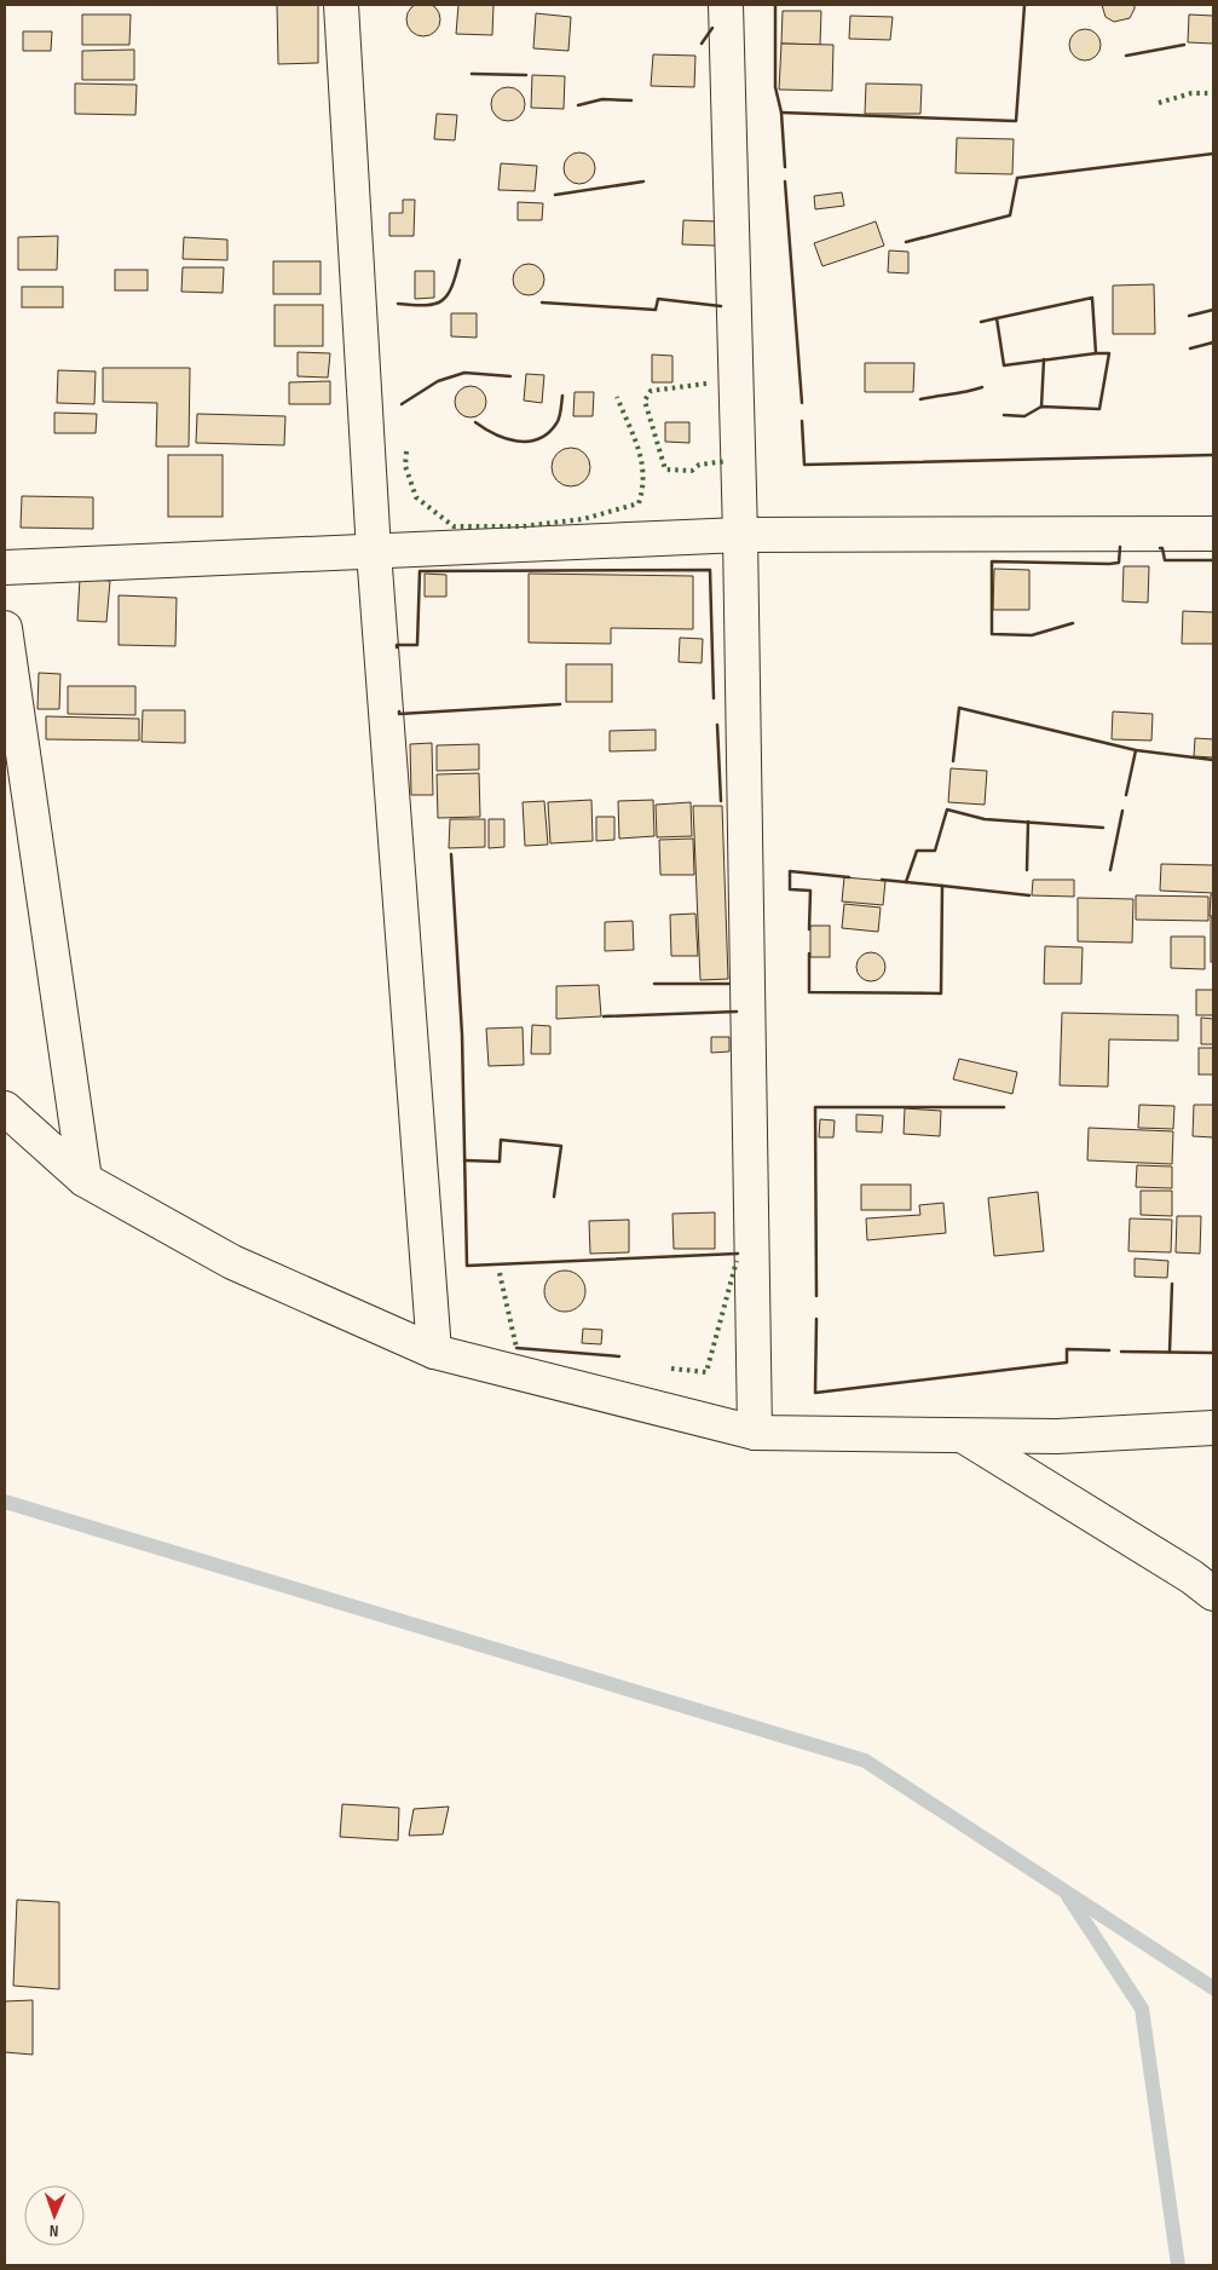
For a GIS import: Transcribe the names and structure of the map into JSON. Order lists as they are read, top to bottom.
{
  "north": "bottom"
}
